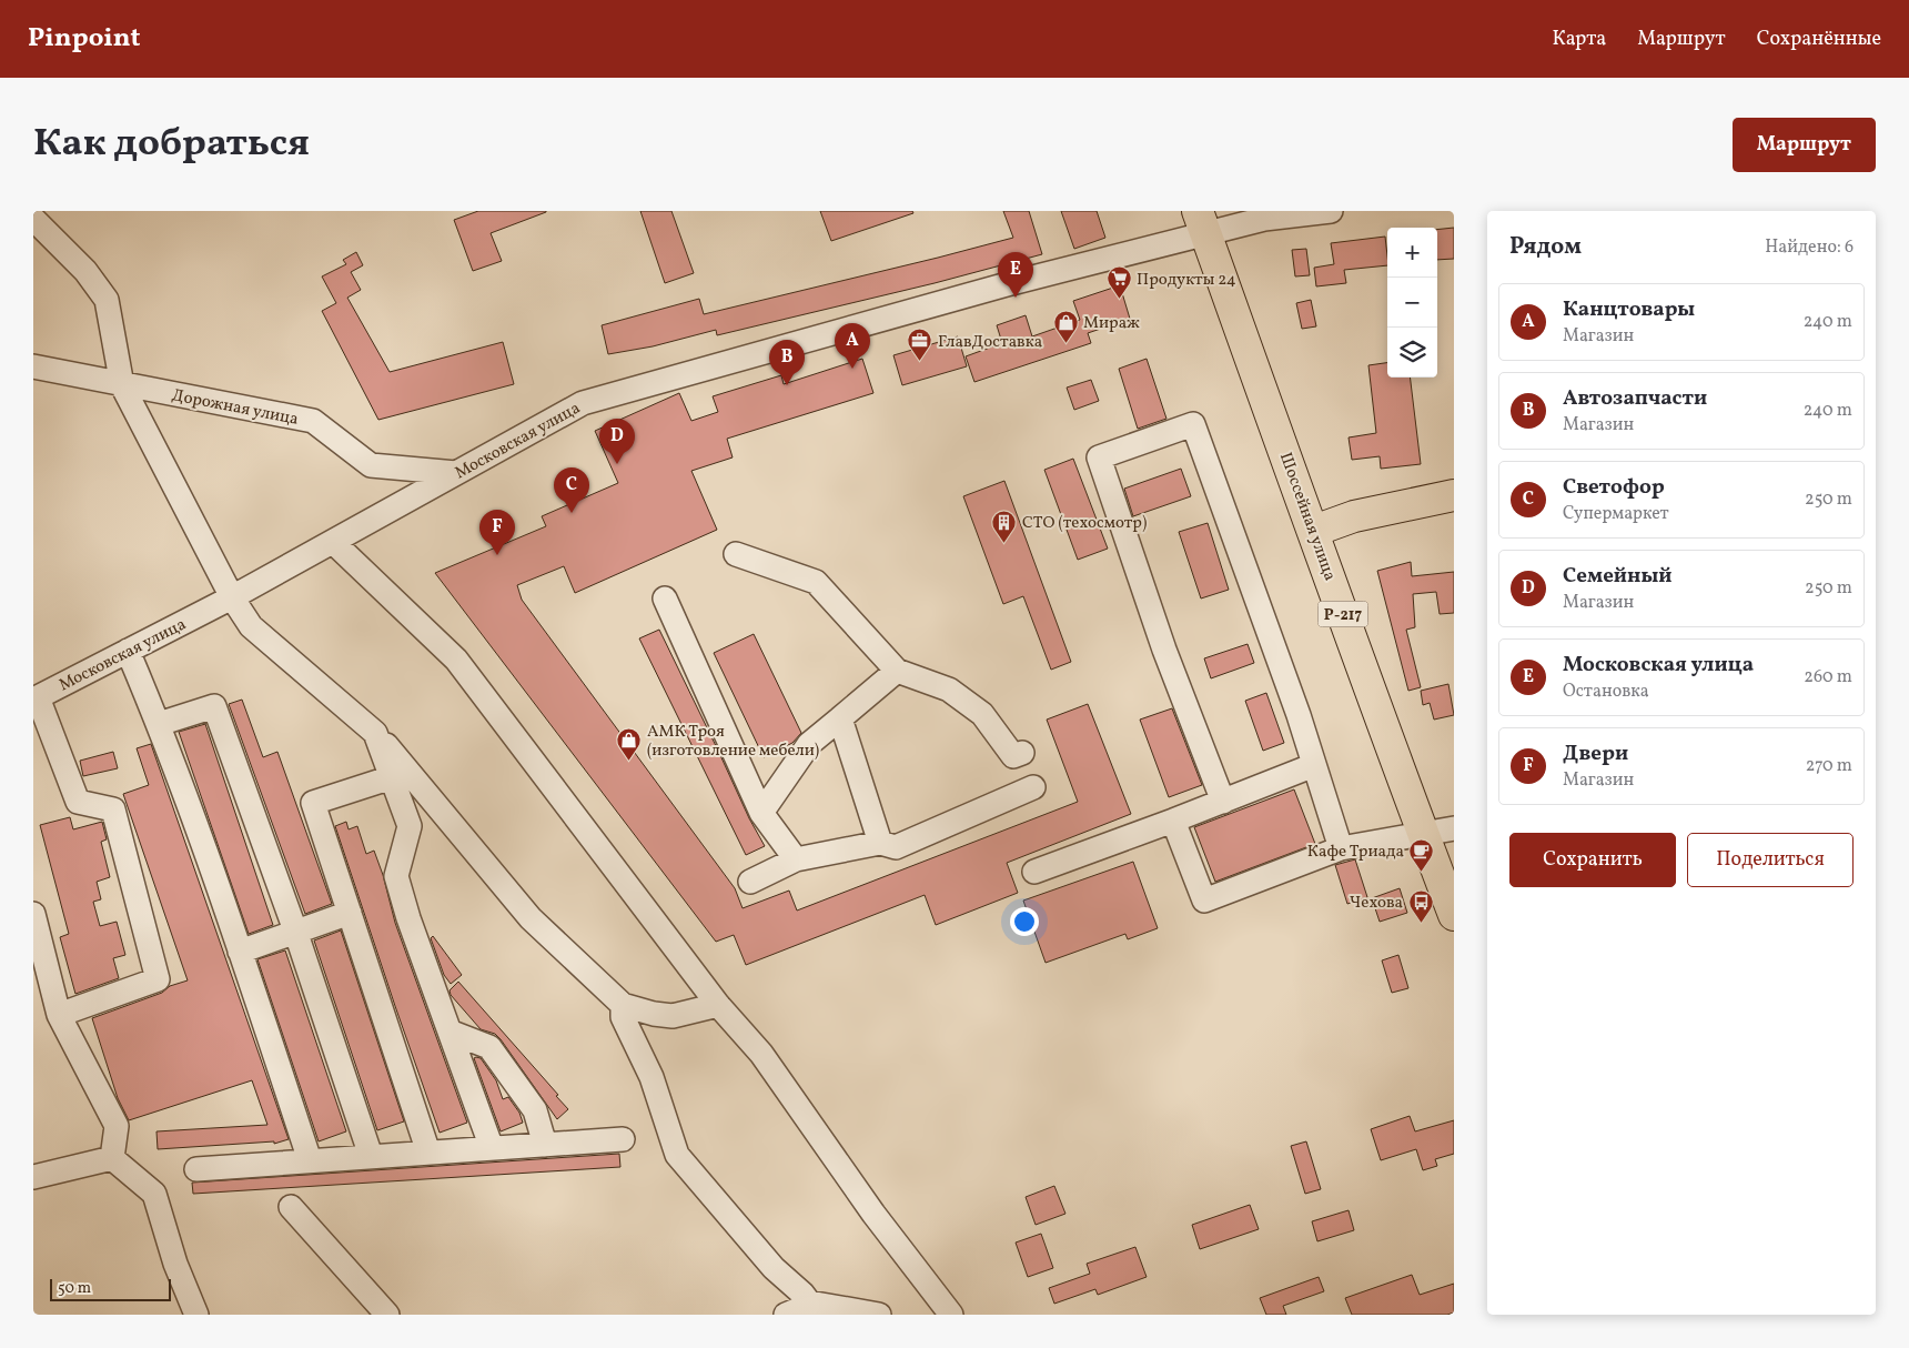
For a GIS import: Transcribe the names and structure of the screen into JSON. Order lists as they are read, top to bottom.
{
  "streets": {
    "main road": ["Шоссейная улица", "Р-217"],
    "street": ["Дорожная улица", "Московская улица"]
  },
  "crossings": [
    ["Дорожная улица", "Московская улица"],
    ["Московская улица", "Шоссейная улица"]
  ],
  "places": {
    "supermarket": ["Продукты 24"],
    "shop": ["Мираж", "АМК Троя (изготовление мебели)"],
    "office": ["ГлавДоставка"],
    "building": ["СТО (техосмотр)"],
    "cafe": ["Кафе Триада"],
    "bus stop": ["Чехова"]
  },
  "scale_bar": "50 m",
  "page": {
    "header": "Pinpoint",
    "nav": ["Карта", "Маршрут", "Сохранённые"],
    "title": "Как добраться",
    "buttons": [
      "Маршрут",
      ["Сохранить", "Поделиться"]
    ],
    "heading": ["Рядом", "Найдено: 6"],
    "map_buttons": ["+", "−"],
    "pins": [
      "E",
      "A",
      "B",
      "D",
      "C",
      "F"
    ],
    "list": [
      {
        "mark": "A",
        "name": "Канцтовары",
        "note": "Магазин",
        "value": "240 m"
      },
      {
        "mark": "B",
        "name": "Автозапчасти",
        "note": "Магазин",
        "value": "240 m"
      },
      {
        "mark": "C",
        "name": "Светофор",
        "note": "Супермаркет",
        "value": "250 m"
      },
      {
        "mark": "D",
        "name": "Семейный",
        "note": "Магазин",
        "value": "250 m"
      },
      {
        "mark": "E",
        "name": "Московская улица",
        "note": "Остановка",
        "value": "260 m"
      },
      {
        "mark": "F",
        "name": "Двери",
        "note": "Магазин",
        "value": "270 m"
      }
    ],
    "scale": "50 m"
  }
}
